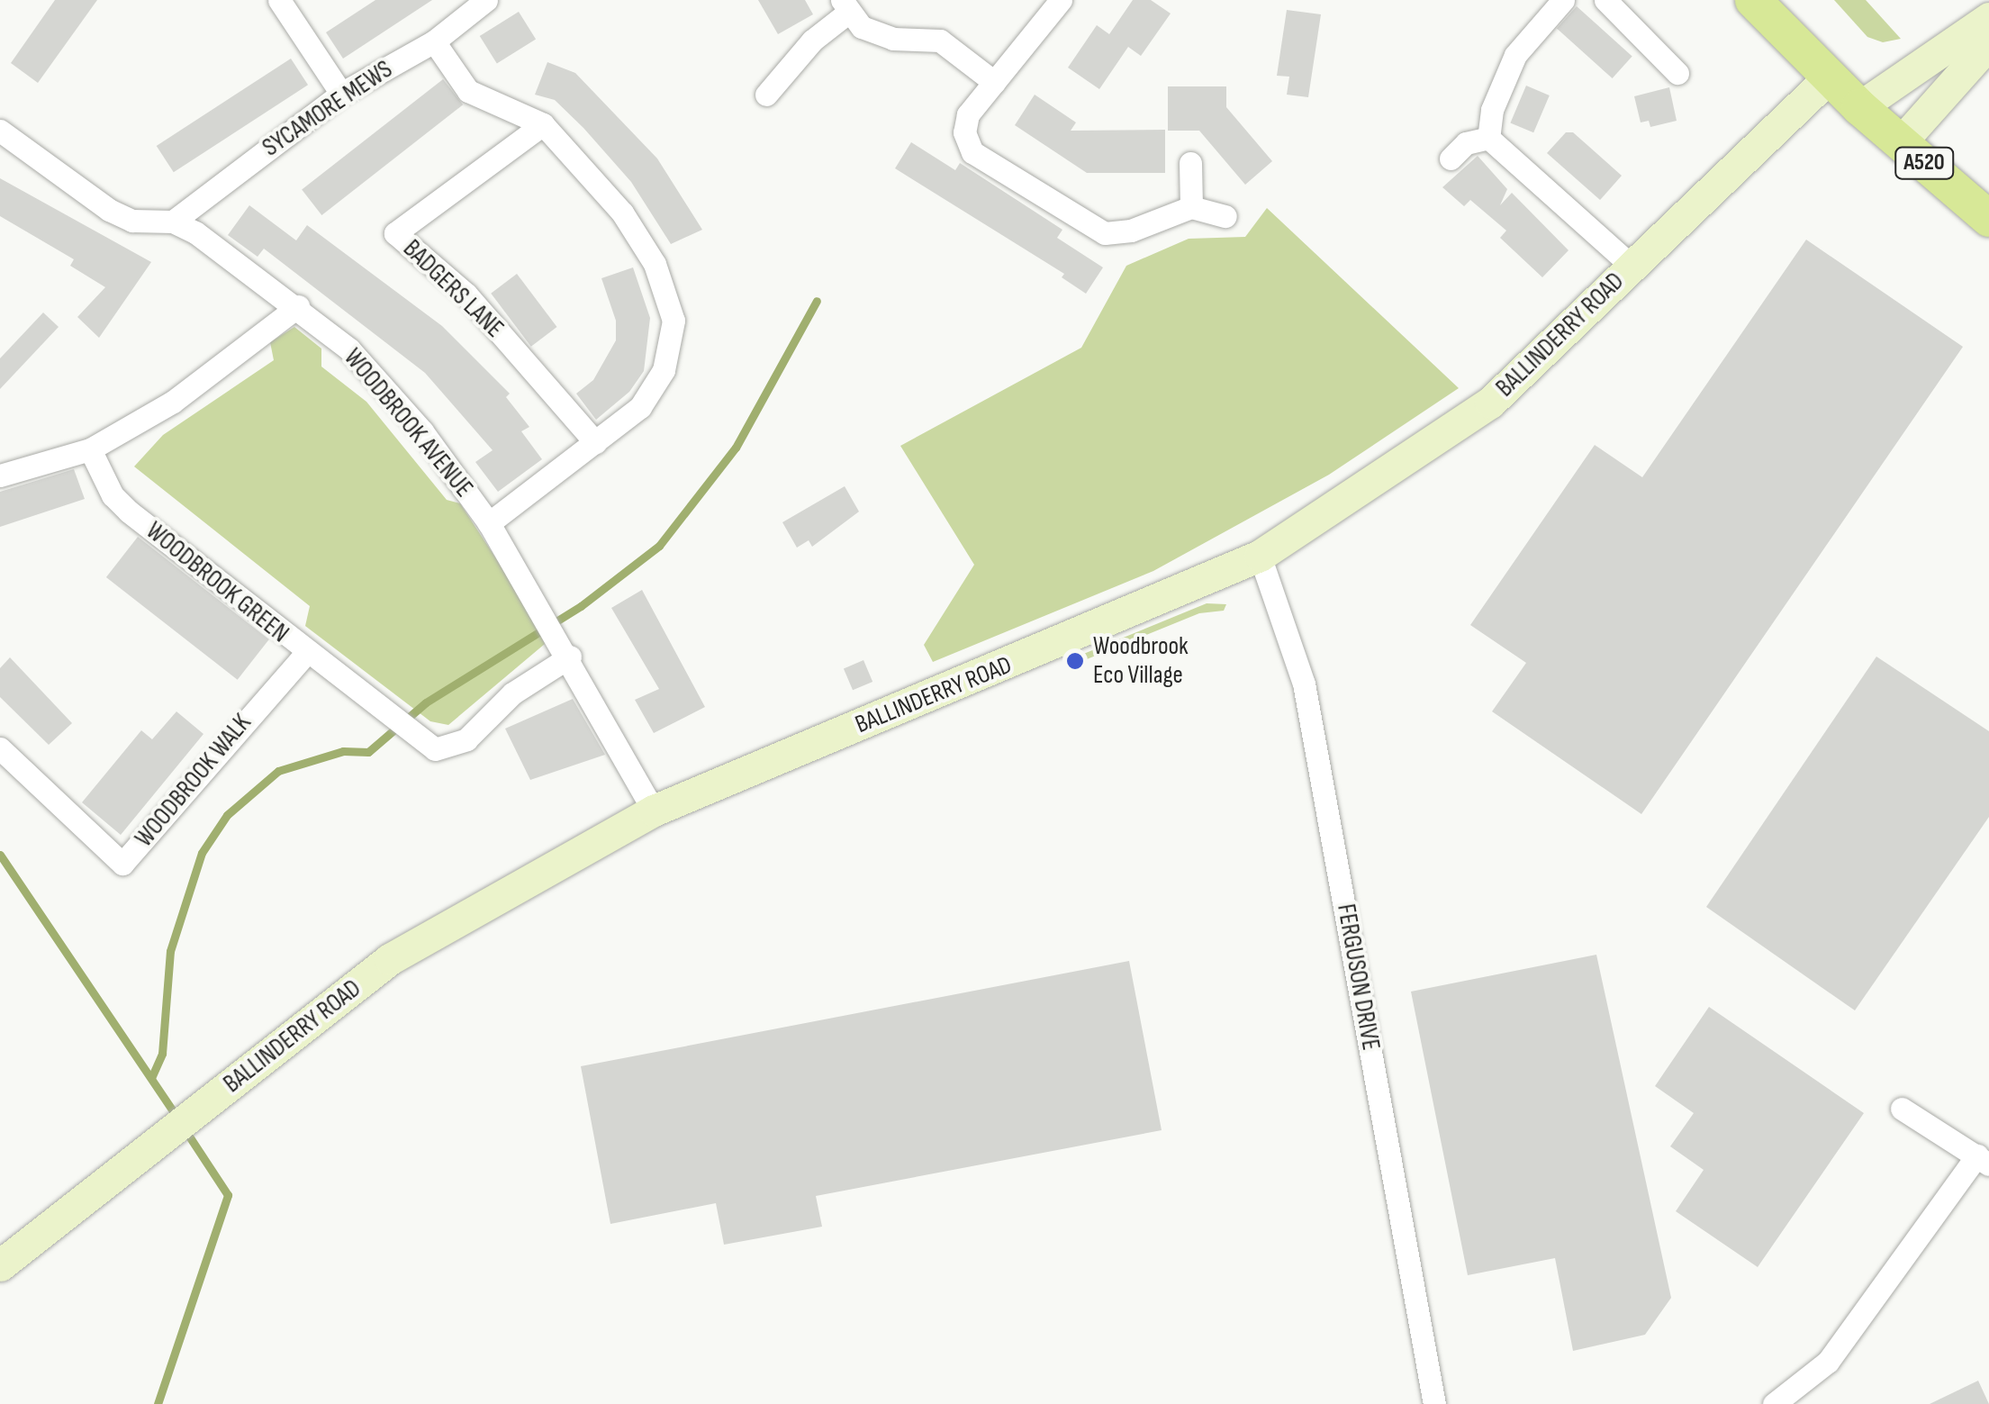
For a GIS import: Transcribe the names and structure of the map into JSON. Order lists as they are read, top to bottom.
{
  "streets": {
    "main road": ["A520", "BALLINDERRY ROAD"],
    "street": [
      "SYCAMORE MEWS",
      "BADGERS LANE",
      "WOODBROOK AVENUE",
      "WOODBROOK GREEN",
      "WOODBROOK WALK",
      "FERGUSON DRIVE"
    ]
  },
  "crossings": [
    ["SYCAMORE MEWS", "WOODBROOK AVENUE"],
    ["A520", "BALLINDERRY ROAD"],
    ["BALLINDERRY ROAD", "WOODBROOK AVENUE"],
    ["BALLINDERRY ROAD", "FERGUSON DRIVE"],
    ["WOODBROOK AVENUE", "WOODBROOK GREEN"],
    ["WOODBROOK GREEN", "WOODBROOK WALK"]
  ],
  "places": ["Woodbrook Eco Village"]
}
